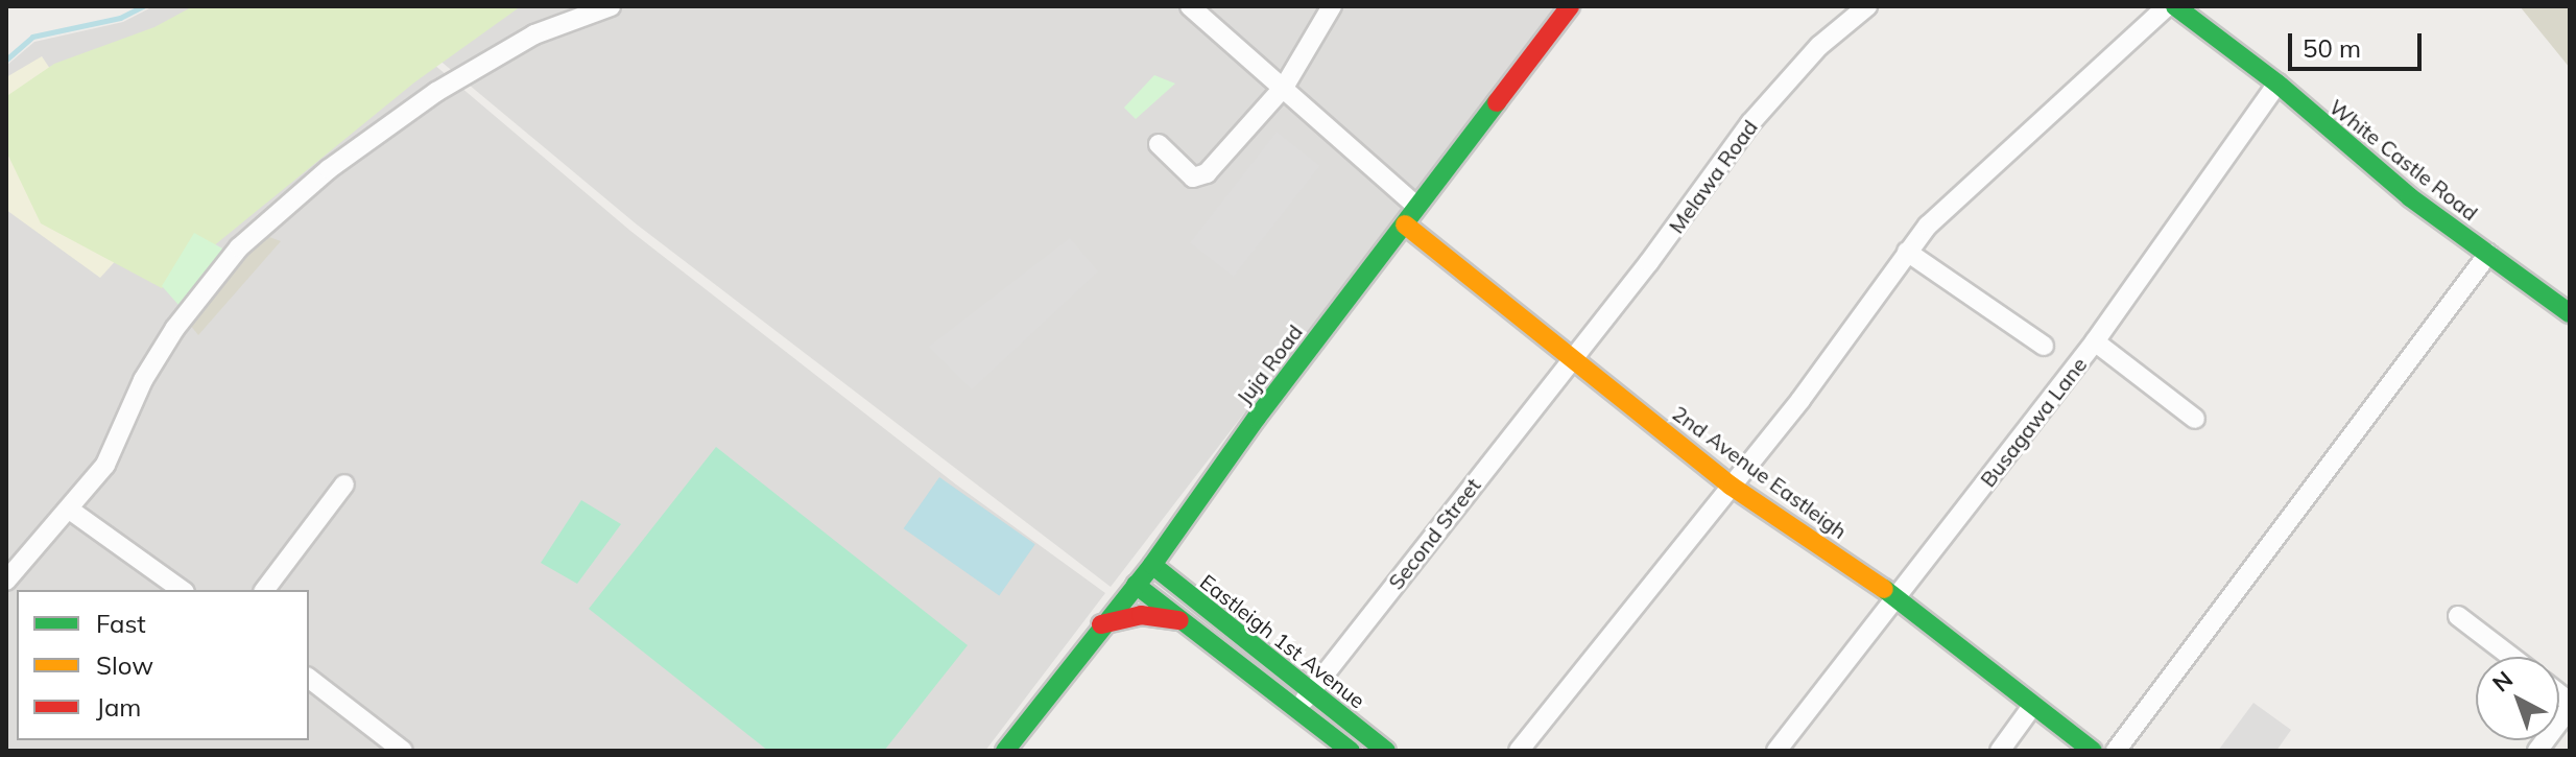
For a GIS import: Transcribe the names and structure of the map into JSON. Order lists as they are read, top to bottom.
{
  "streets": {
    "main road": [
      "White Castle Road",
      "Juja Road",
      "2nd Avenue Eastleigh",
      "Eastleigh 1st Avenue"
    ],
    "street": ["Melawa Road", "Busagawa Lane", "Second Street"]
  },
  "crossings": [
    ["White Castle Road", "Busagawa Lane"],
    ["Melawa Road", "2nd Avenue Eastleigh"],
    ["Melawa Road", "Second Street"],
    ["Juja Road", "2nd Avenue Eastleigh"],
    ["Juja Road", "Eastleigh 1st Avenue"],
    ["Busagawa Lane", "2nd Avenue Eastleigh"],
    ["2nd Avenue Eastleigh", "Second Street"],
    ["Second Street", "Eastleigh 1st Avenue"]
  ],
  "legend": ["Fast", "Slow", "Jam"],
  "scale_bar": "50 m",
  "north": "top left"
}
